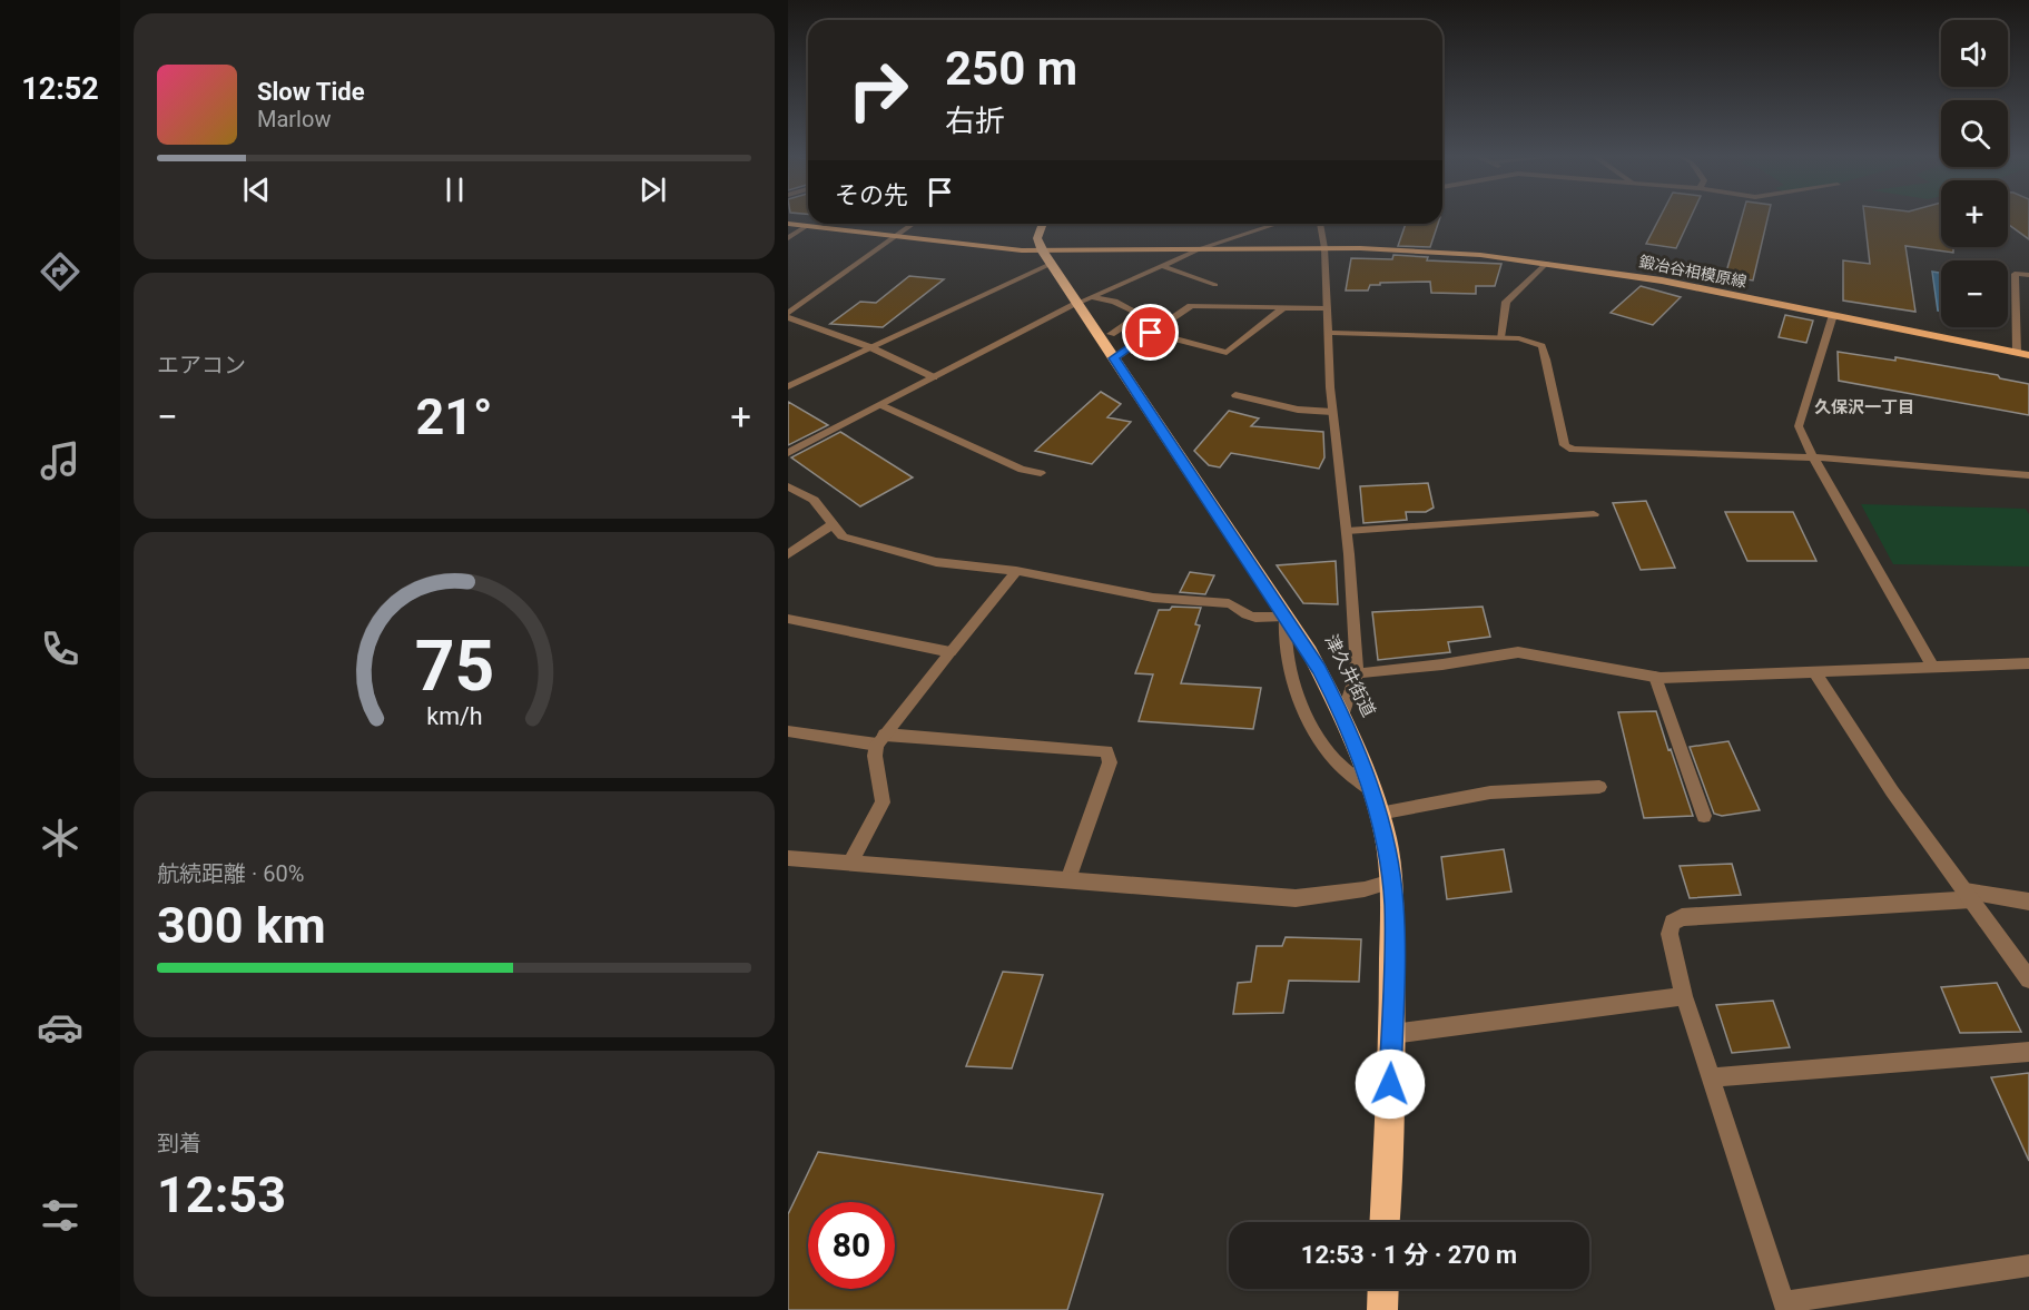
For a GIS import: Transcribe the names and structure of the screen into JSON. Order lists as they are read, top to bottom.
{
  "streets": {
    "highway": ["津久井街道"],
    "main road": ["鍛冶谷相模原線"]
  },
  "crossings": [
    ["鍛冶谷相模原線", "津久井街道"]
  ],
  "districts": ["久保沢一丁目"],
  "page": {
    "tabs": "12:52",
    "map_buttons": ["+", "−"],
    "turn": ["250 m", "右折"],
    "song": ["Slow Tide", "Marlow"],
    "then": "その先",
    "tile": [
      "エアコン",
      ["航続距離 · 60%", "300 km"],
      ["到着", "12:53"]
    ],
    "heat": ["−", "21°", "+"],
    "limit": "80",
    "trip": "12:53 · 1 分 · 270 m",
    "gauge": ["75", "km/h"]
  }
}
